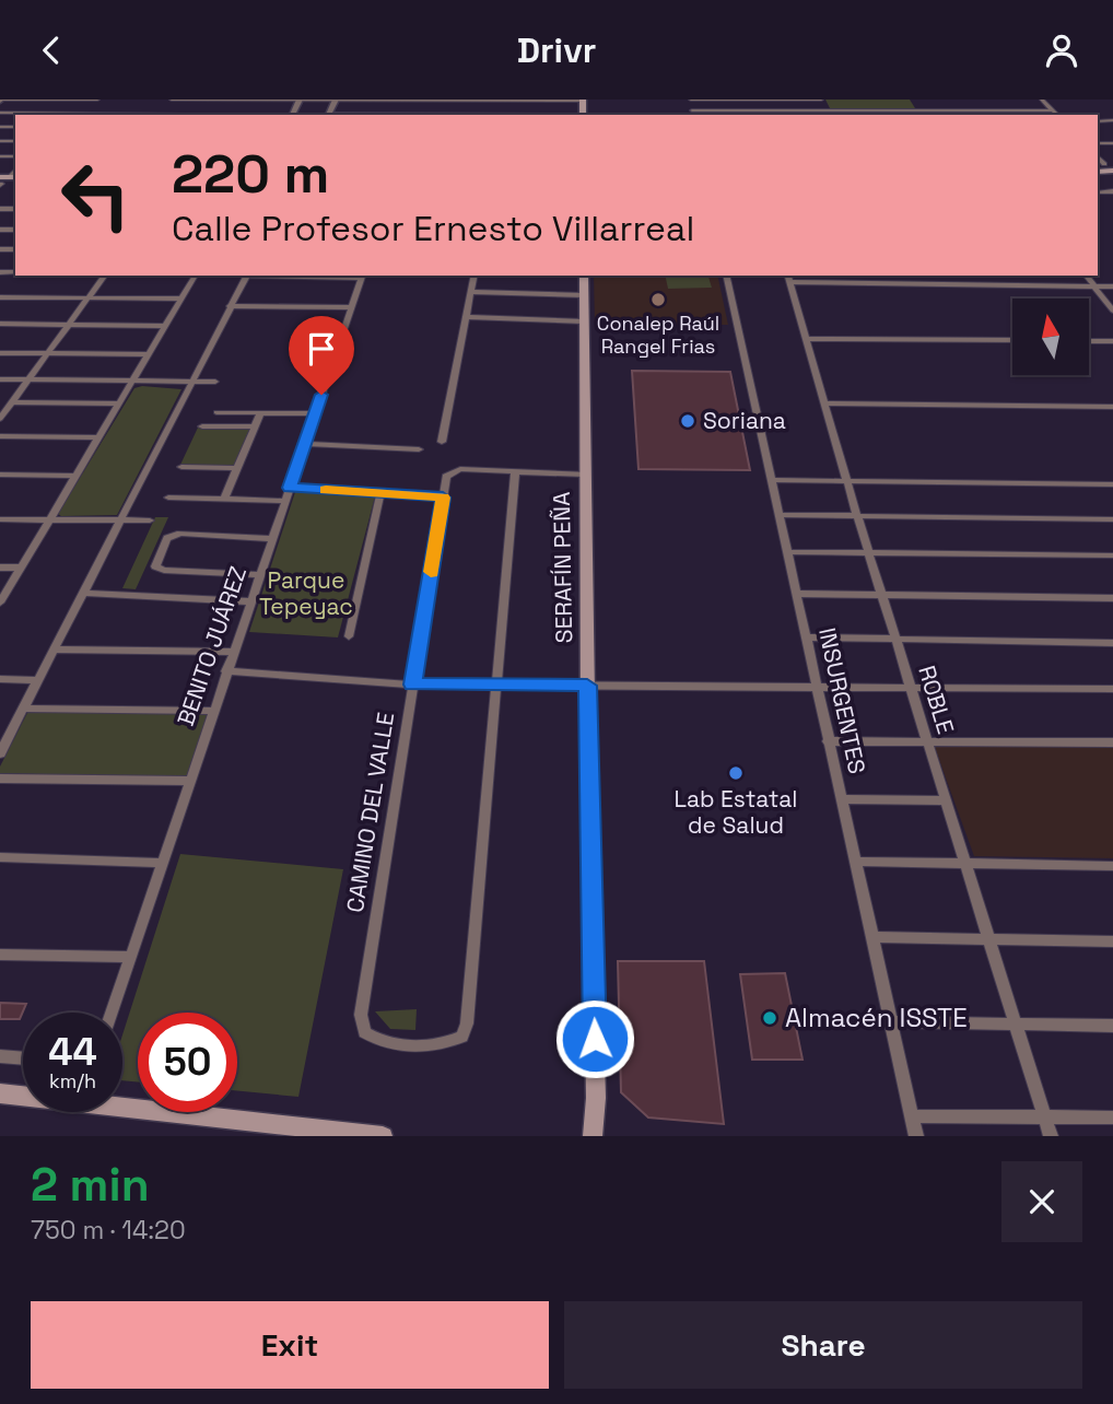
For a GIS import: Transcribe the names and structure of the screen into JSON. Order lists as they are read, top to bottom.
{
  "streets": {
    "main road": ["SERAFÍN PEÑA"],
    "street": [
      "BENITO JUÁREZ",
      "ROBLE",
      "INSURGENTES",
      "CAMINO DEL VALLE"
    ]
  },
  "parks": ["Parque Tepeyac"],
  "places": [
    "Conalep Raúl Rangel Frias",
    "Soriana",
    "Lab Estatal de Salud",
    "Almacén ISSTE"
  ],
  "north": "top",
  "page": {
    "header": "Drivr",
    "turn": ["220 m", "Calle Profesor Ernesto Villarreal"],
    "speed": "44 km/h",
    "limit": "50",
    "heading": ["2 min", "750 m · 14:20"],
    "buttons": ["Exit", "Share"]
  }
}
